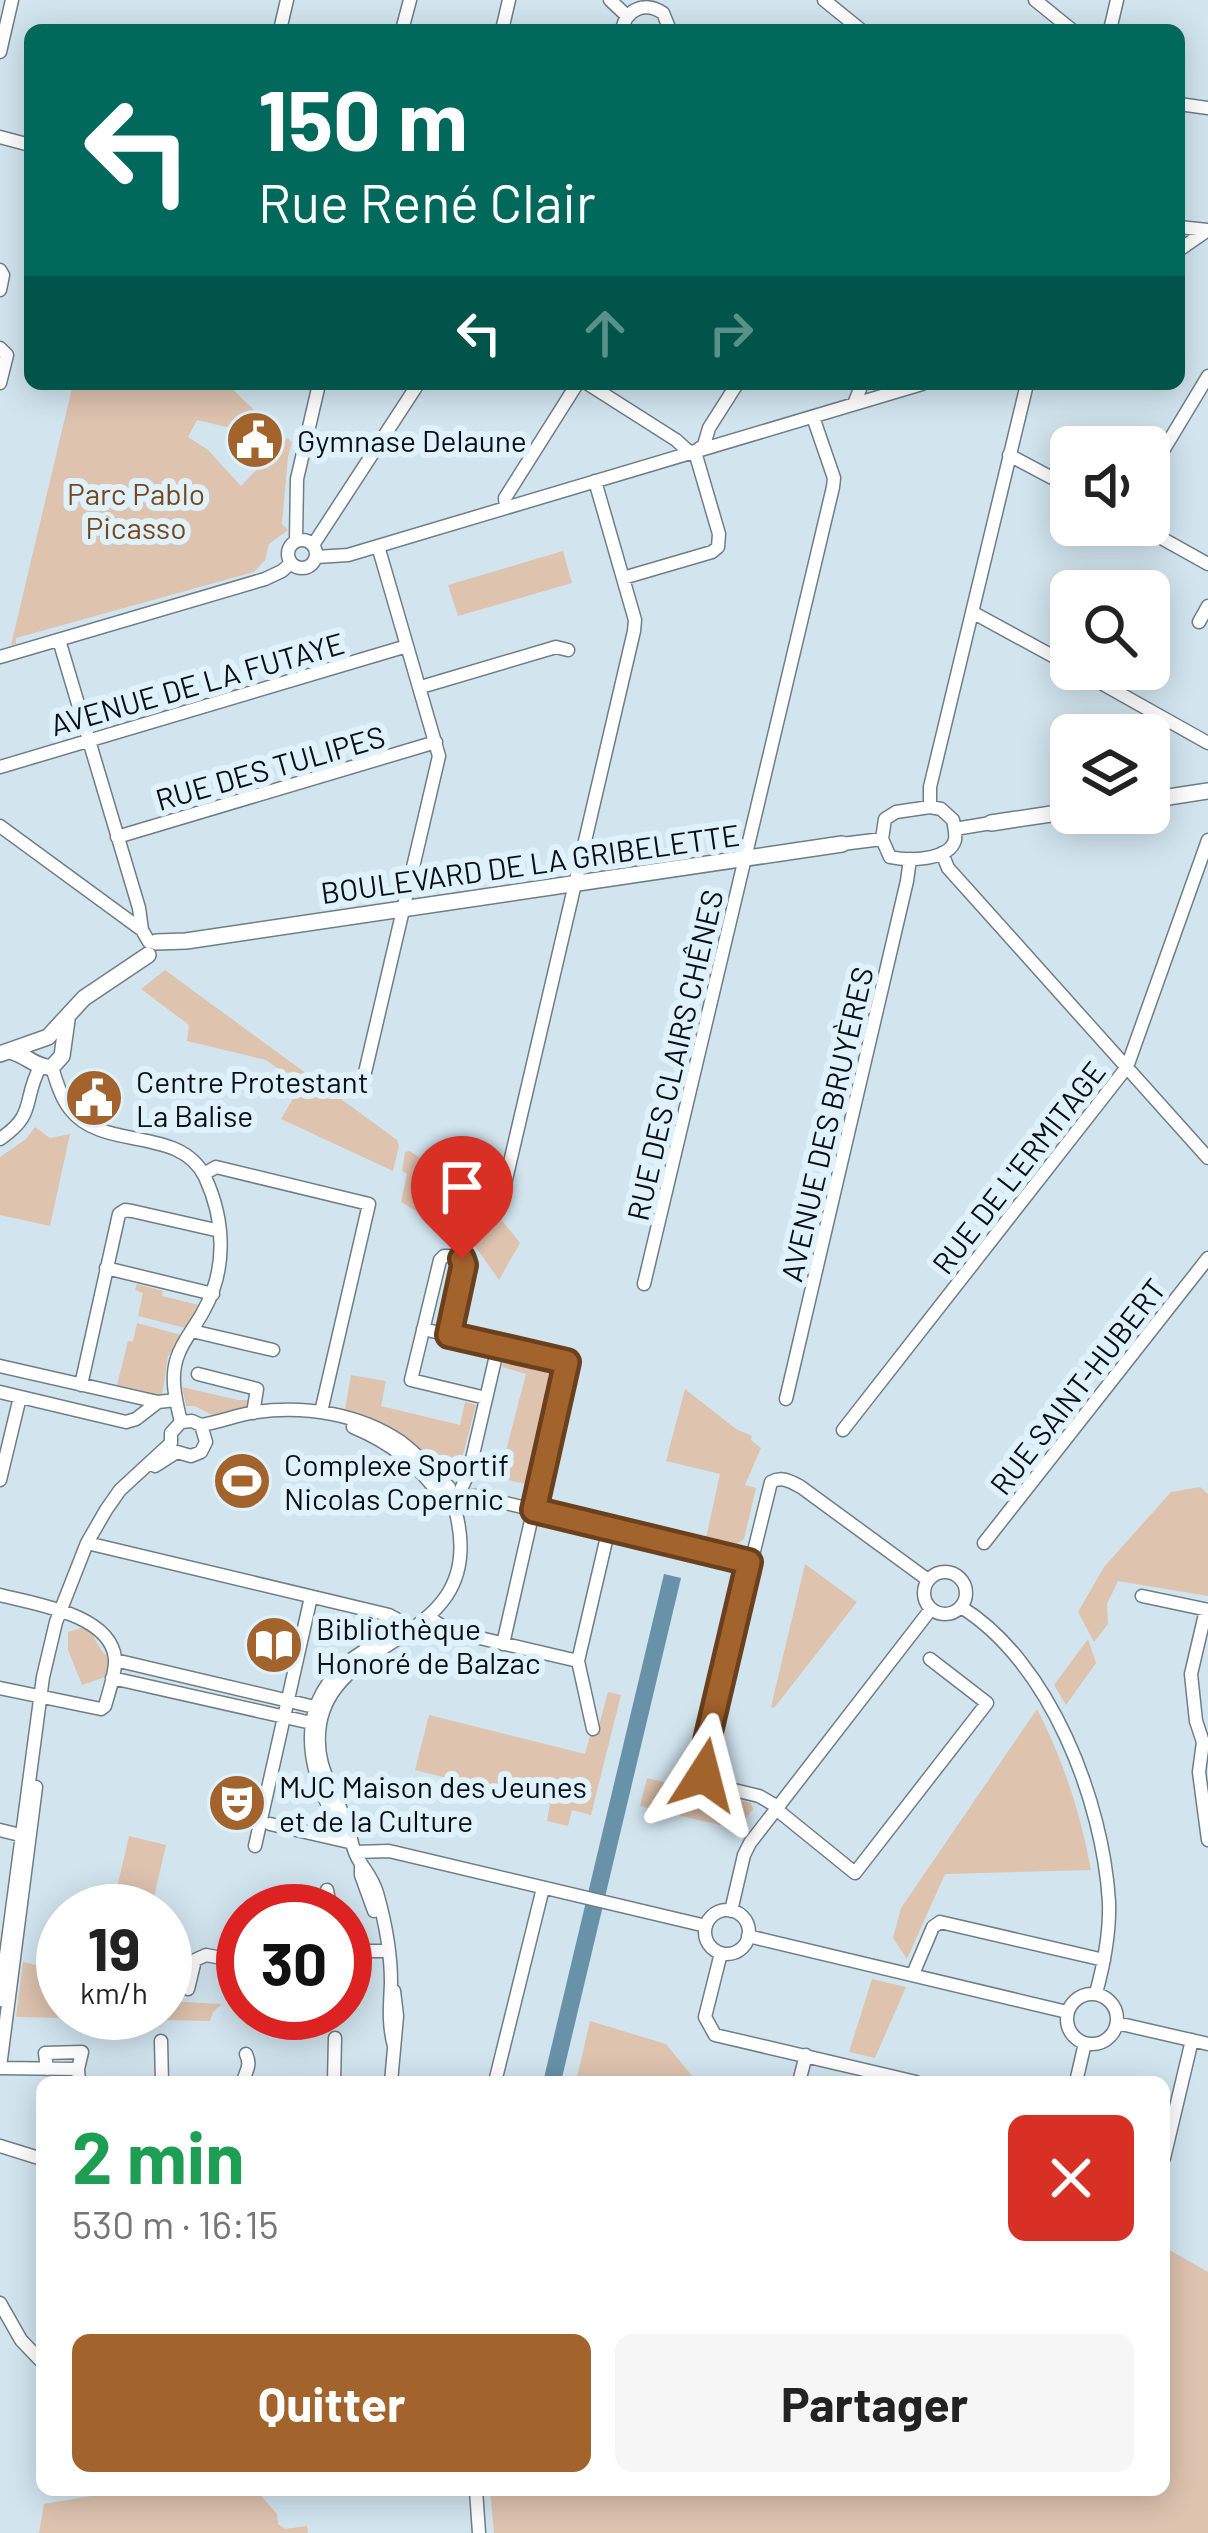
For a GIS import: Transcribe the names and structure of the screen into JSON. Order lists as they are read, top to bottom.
{
  "streets": {
    "main road": ["BOULEVARD DE LA GRIBELETTE"],
    "street": [
      "AVENUE DE LA FUTAYE",
      "RUE DES TULIPES",
      "RUE DES CLAIRS CHÊNES",
      "AVENUE DES BRUYÈRES",
      "RUE DE L'ERMITAGE",
      "RUE SAINT-HUBERT"
    ]
  },
  "crossings": [
    ["BOULEVARD DE LA GRIBELETTE", "RUE DES CLAIRS CHÊNES"],
    ["BOULEVARD DE LA GRIBELETTE", "AVENUE DES BRUYÈRES"]
  ],
  "parks": ["Parc Pablo Picasso"],
  "places": {
    "public building": ["Gymnase Delaune", "Centre Protestant La Balise"],
    "sports": ["Complexe Sportif Nicolas Copernic"],
    "library": ["Bibliothèque Honoré de Balzac"],
    "theatre": ["MJC Maison des Jeunes et de la Culture"]
  },
  "page": {
    "turn": ["150 m", "Rue René Clair"],
    "speed": "19 km/h",
    "limit": "30",
    "heading": ["2 min", "530 m · 16:15"],
    "buttons": ["Quitter", "Partager"]
  }
}
